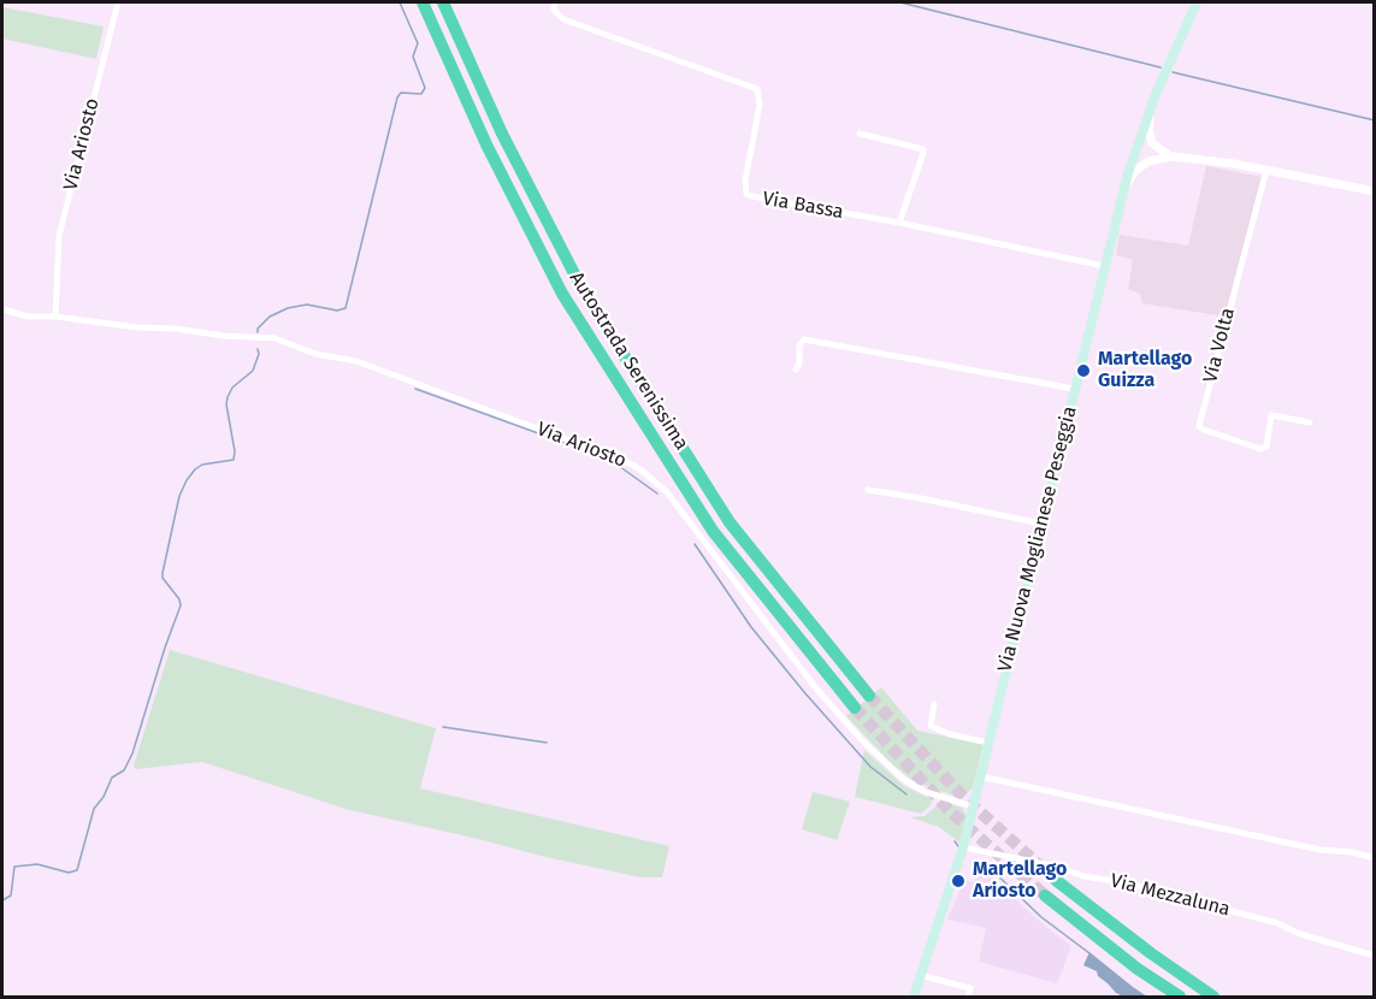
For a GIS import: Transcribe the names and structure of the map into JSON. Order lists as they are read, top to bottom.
{
  "streets": {
    "highway": ["Autostrada Serenissima"],
    "main road": ["Via Nuova Moglianese Peseggia"],
    "street": [
      "Via Ariosto",
      "Via Bassa",
      "Via Volta",
      "Via Mezzaluna"
    ]
  },
  "crossings": [
    ["Via Ariosto", "Via Nuova Moglianese Peseggia"],
    ["Via Bassa", "Via Nuova Moglianese Peseggia"],
    ["Via Nuova Moglianese Peseggia", "Via Mezzaluna"]
  ],
  "places": ["Martellago Guizza", "Martellago Ariosto"]
}
